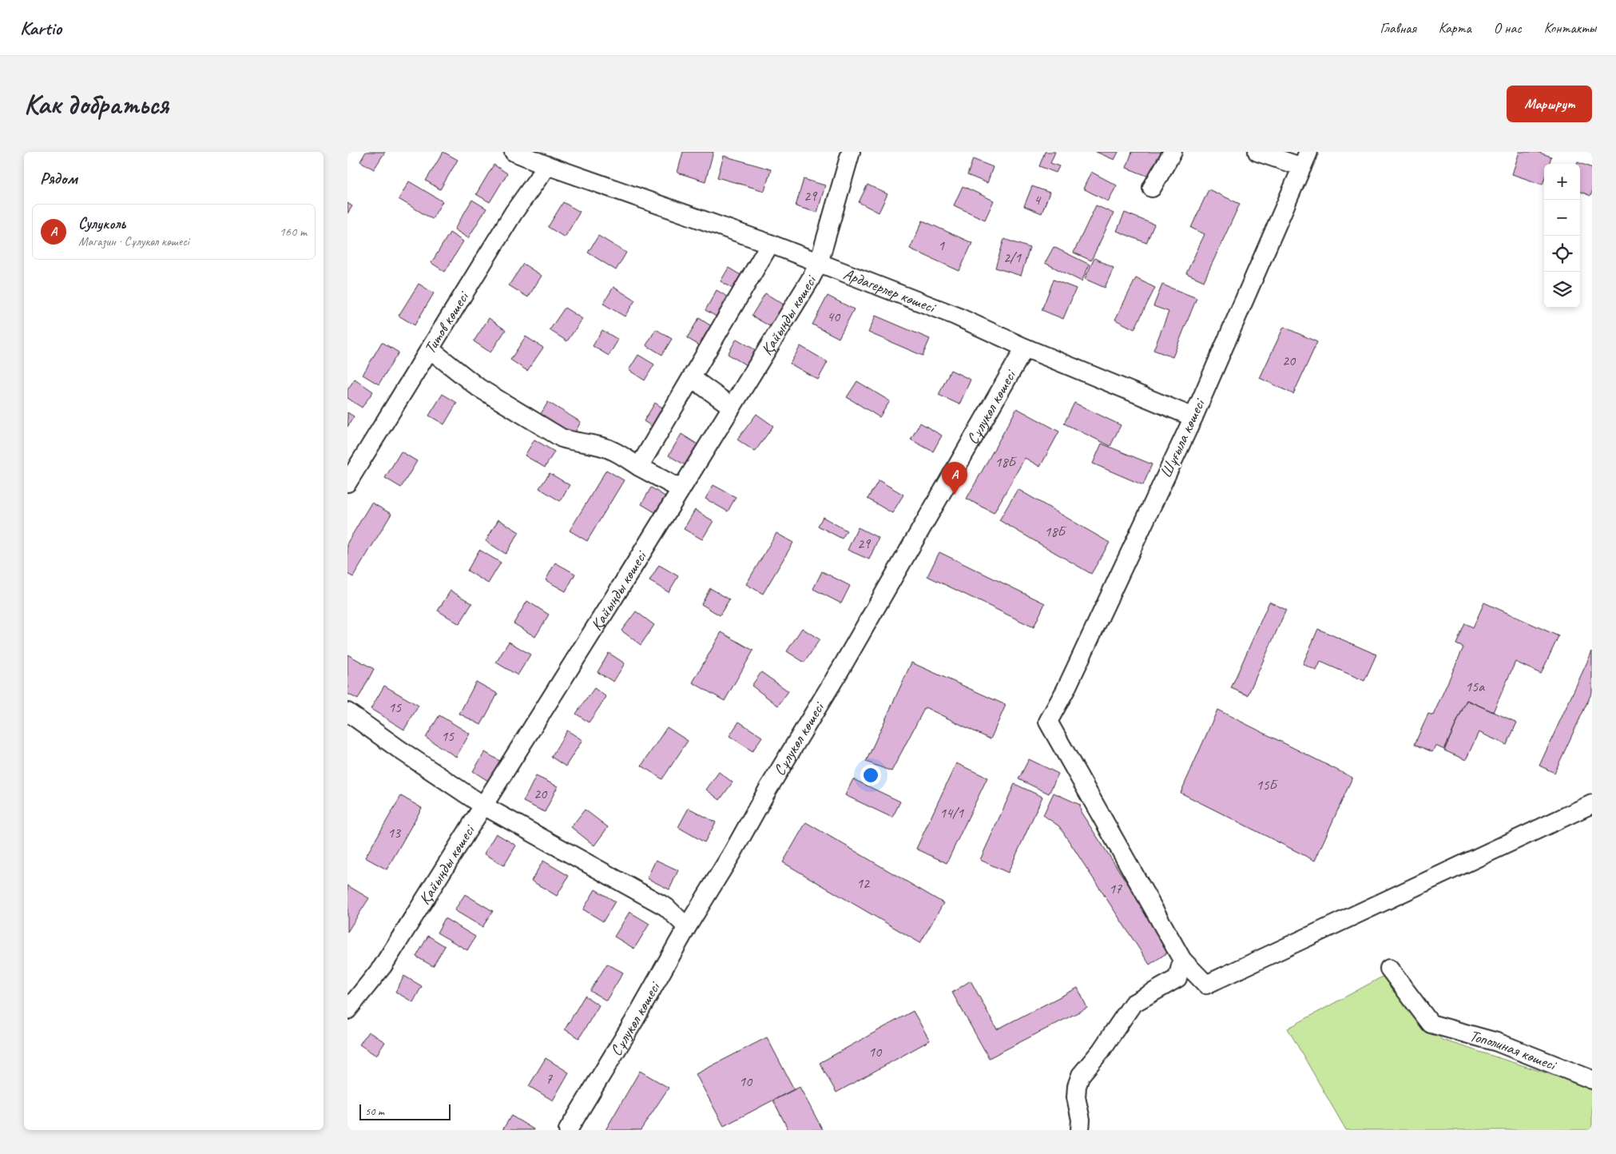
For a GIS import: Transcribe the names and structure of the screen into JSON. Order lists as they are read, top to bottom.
{
  "streets": {
    "street": [
      "Ардагерлер көшесі",
      "Қайыңды көшесі",
      "Титов көшесі",
      "Сұлукөл көшесі",
      "Шұғыла көшесі",
      "Тополиная көшесі"
    ]
  },
  "crossings": [
    ["Ардагерлер көшесі", "Қайыңды көшесі"],
    ["Ардагерлер көшесі", "Титов көшесі"],
    ["Ардагерлер көшесі", "Сұлукөл көшесі"],
    ["Ардагерлер көшесі", "Шұғыла көшесі"]
  ],
  "house_numbers": [
    "29",
    "4",
    "1",
    "2/1",
    "40",
    "20",
    "18Б",
    "18Б",
    "29",
    "15а",
    "15",
    "15",
    "15Б",
    "20",
    "14/1",
    "13",
    "12",
    "17",
    "10",
    "7",
    "10"
  ],
  "scale_bar": "50 m",
  "page": {
    "header": "Kartio",
    "nav": [
      "Главная",
      "Карта",
      "О нас",
      "Контакты"
    ],
    "buttons": "Маршрут",
    "title": "Как добраться",
    "heading": "Рядом",
    "map_buttons": ["+", "−"],
    "list": [
      {
        "mark": "A",
        "name": "Сулуколь",
        "note": "Магазин · Сұлукөл көшесі",
        "value": "160 m"
      }
    ],
    "pins": "A",
    "scale": "50 m"
  }
}
